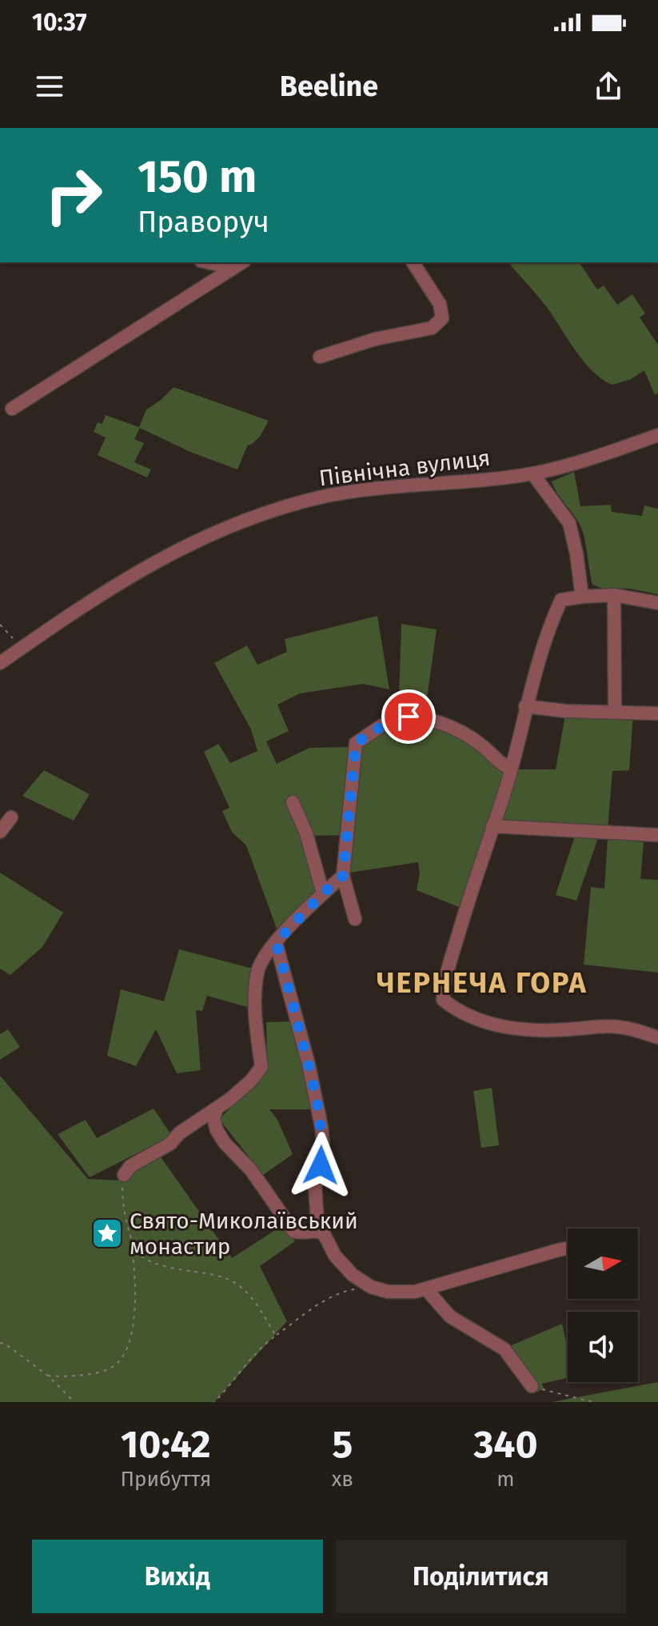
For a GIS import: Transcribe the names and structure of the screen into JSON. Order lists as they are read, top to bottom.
{
  "streets": {
    "street": ["Північна вулиця"]
  },
  "districts": ["ЧЕРНЕЧА ГОРА"],
  "places": {
    "place": ["Свято-Миколаївський монастир"]
  },
  "north": "right",
  "page": {
    "status": "10:37",
    "header": "Beeline",
    "turn": ["150 m", "Праворуч"],
    "eta": [
      "10:42",
      "Прибуття",
      "5",
      "хв",
      "340",
      "m"
    ],
    "buttons": ["Вихід", "Поділитися"]
  }
}
